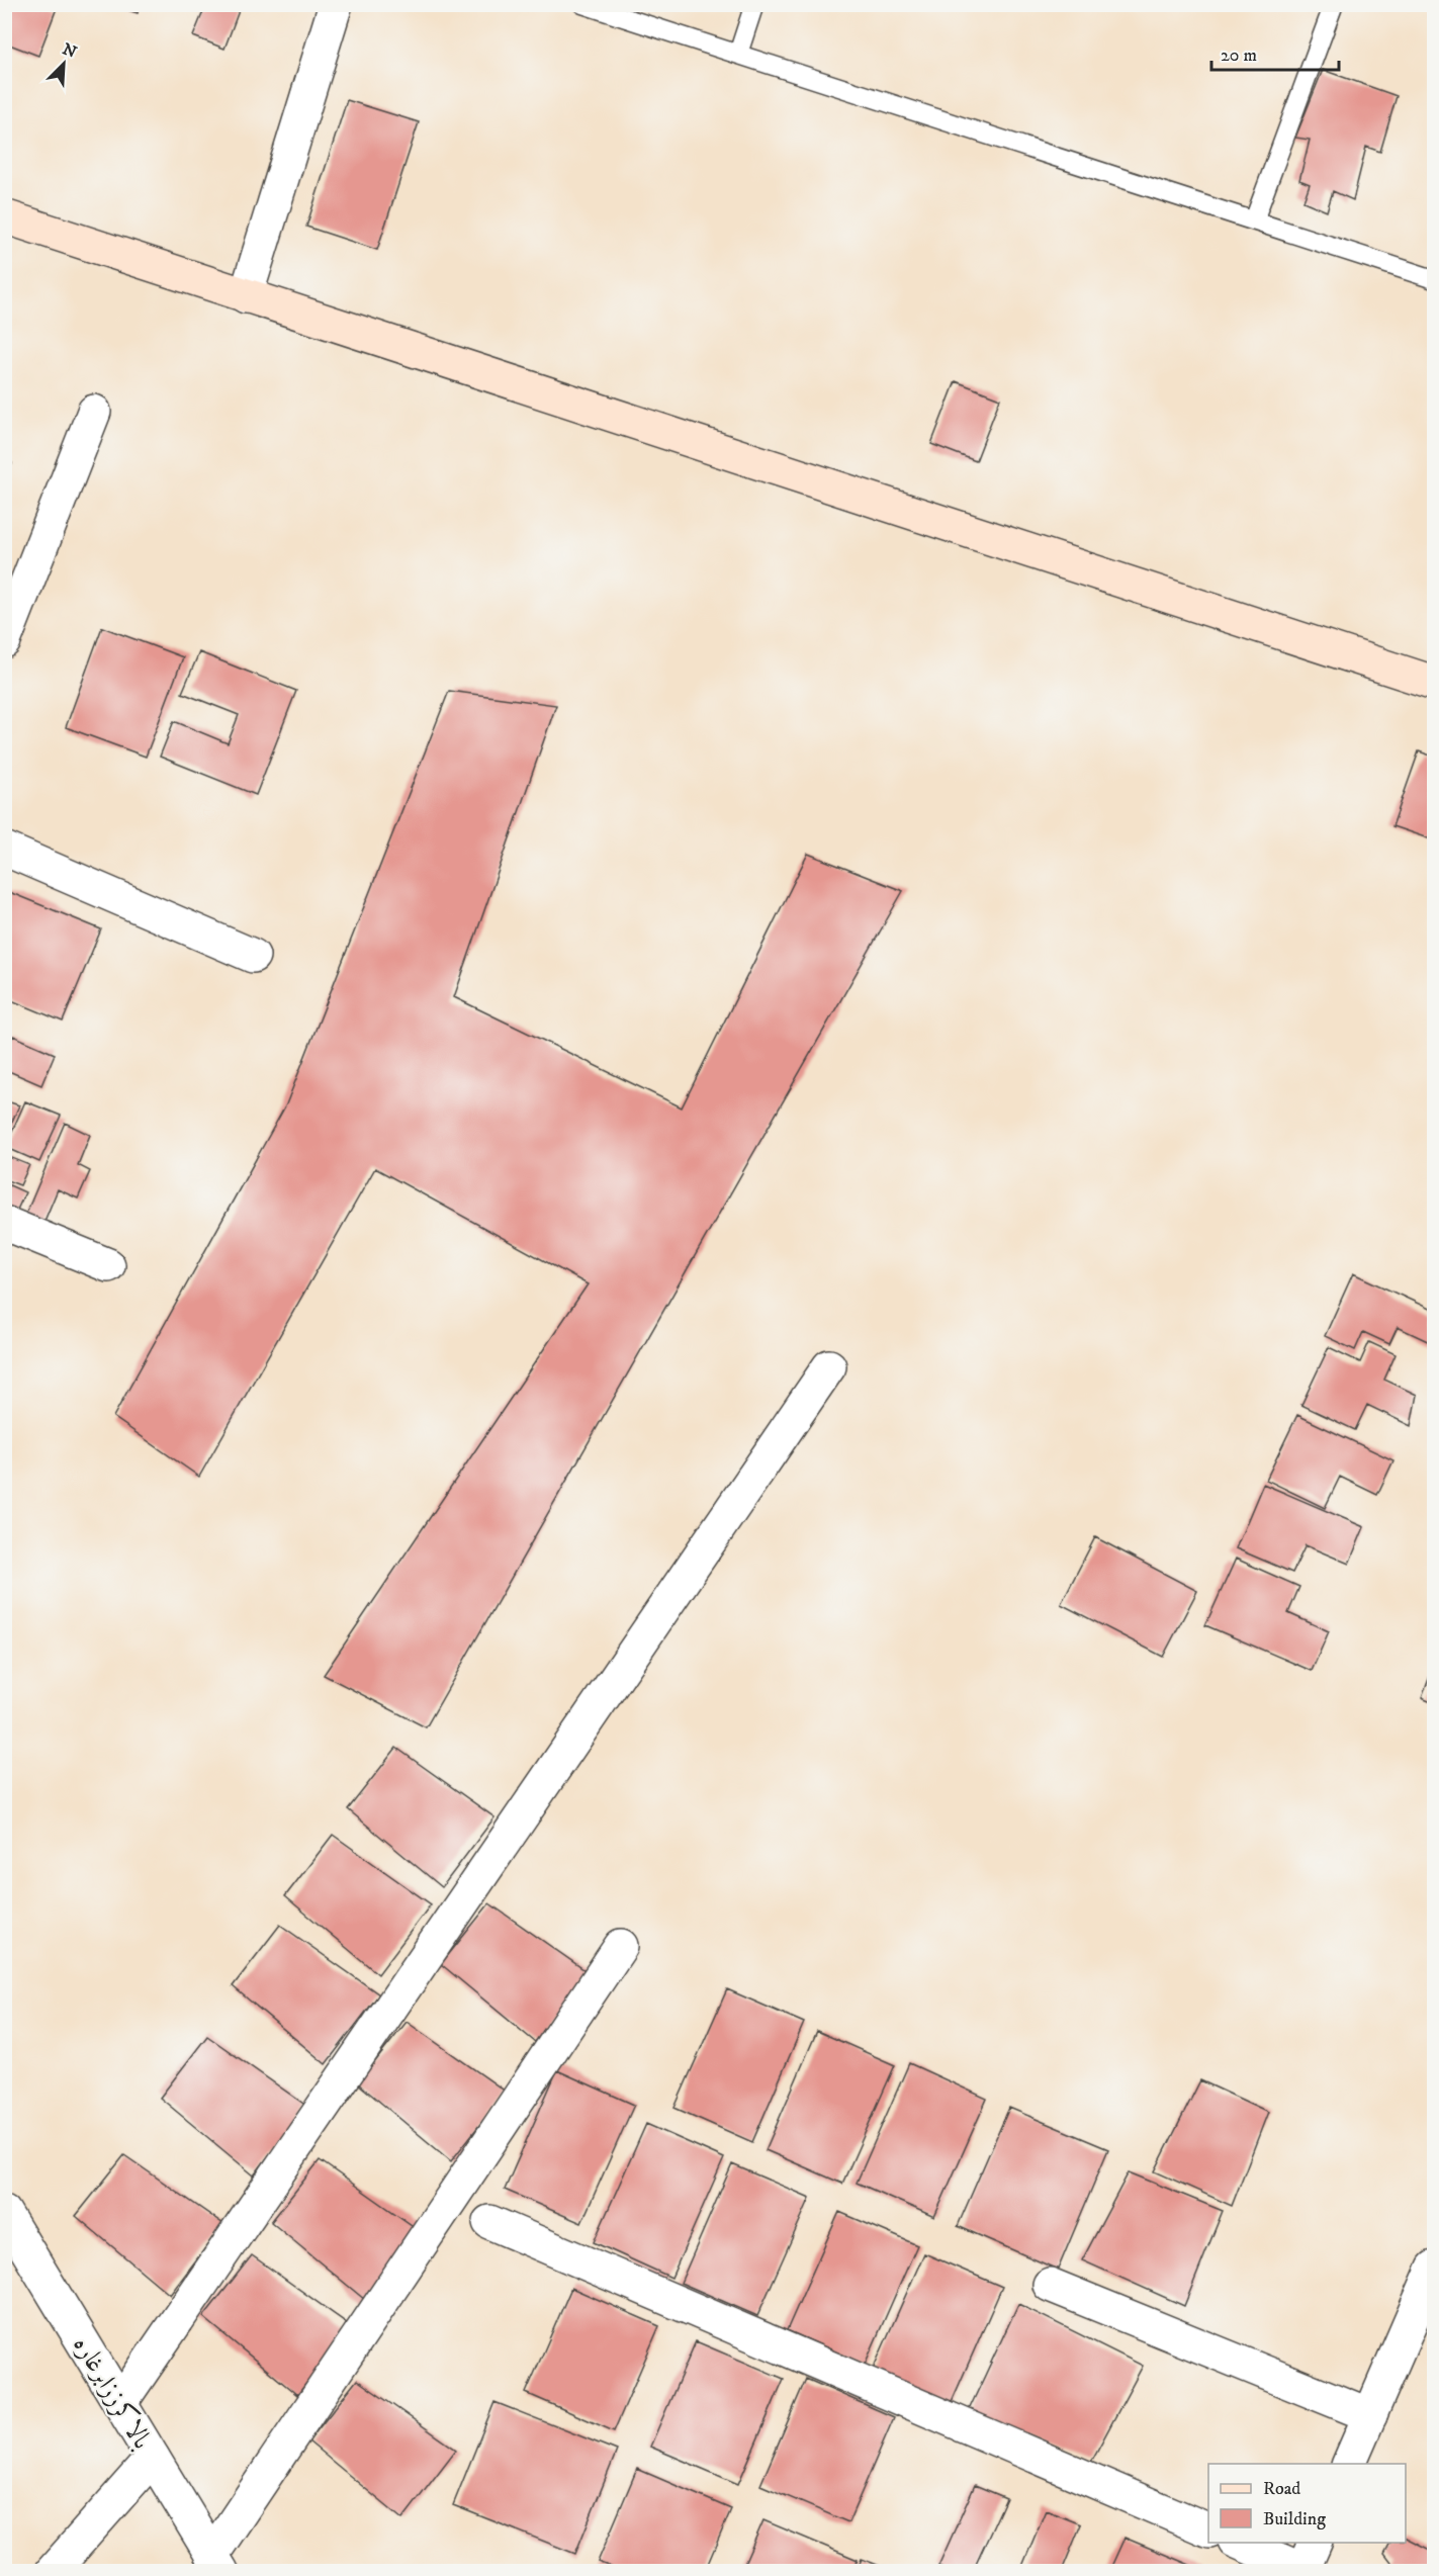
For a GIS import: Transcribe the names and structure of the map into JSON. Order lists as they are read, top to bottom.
{
  "streets": {
    "street": ["بالاکرززابرغاره"]
  },
  "legend": ["Road", "Building"],
  "scale_bar": "20 m",
  "north": "top right"
}
